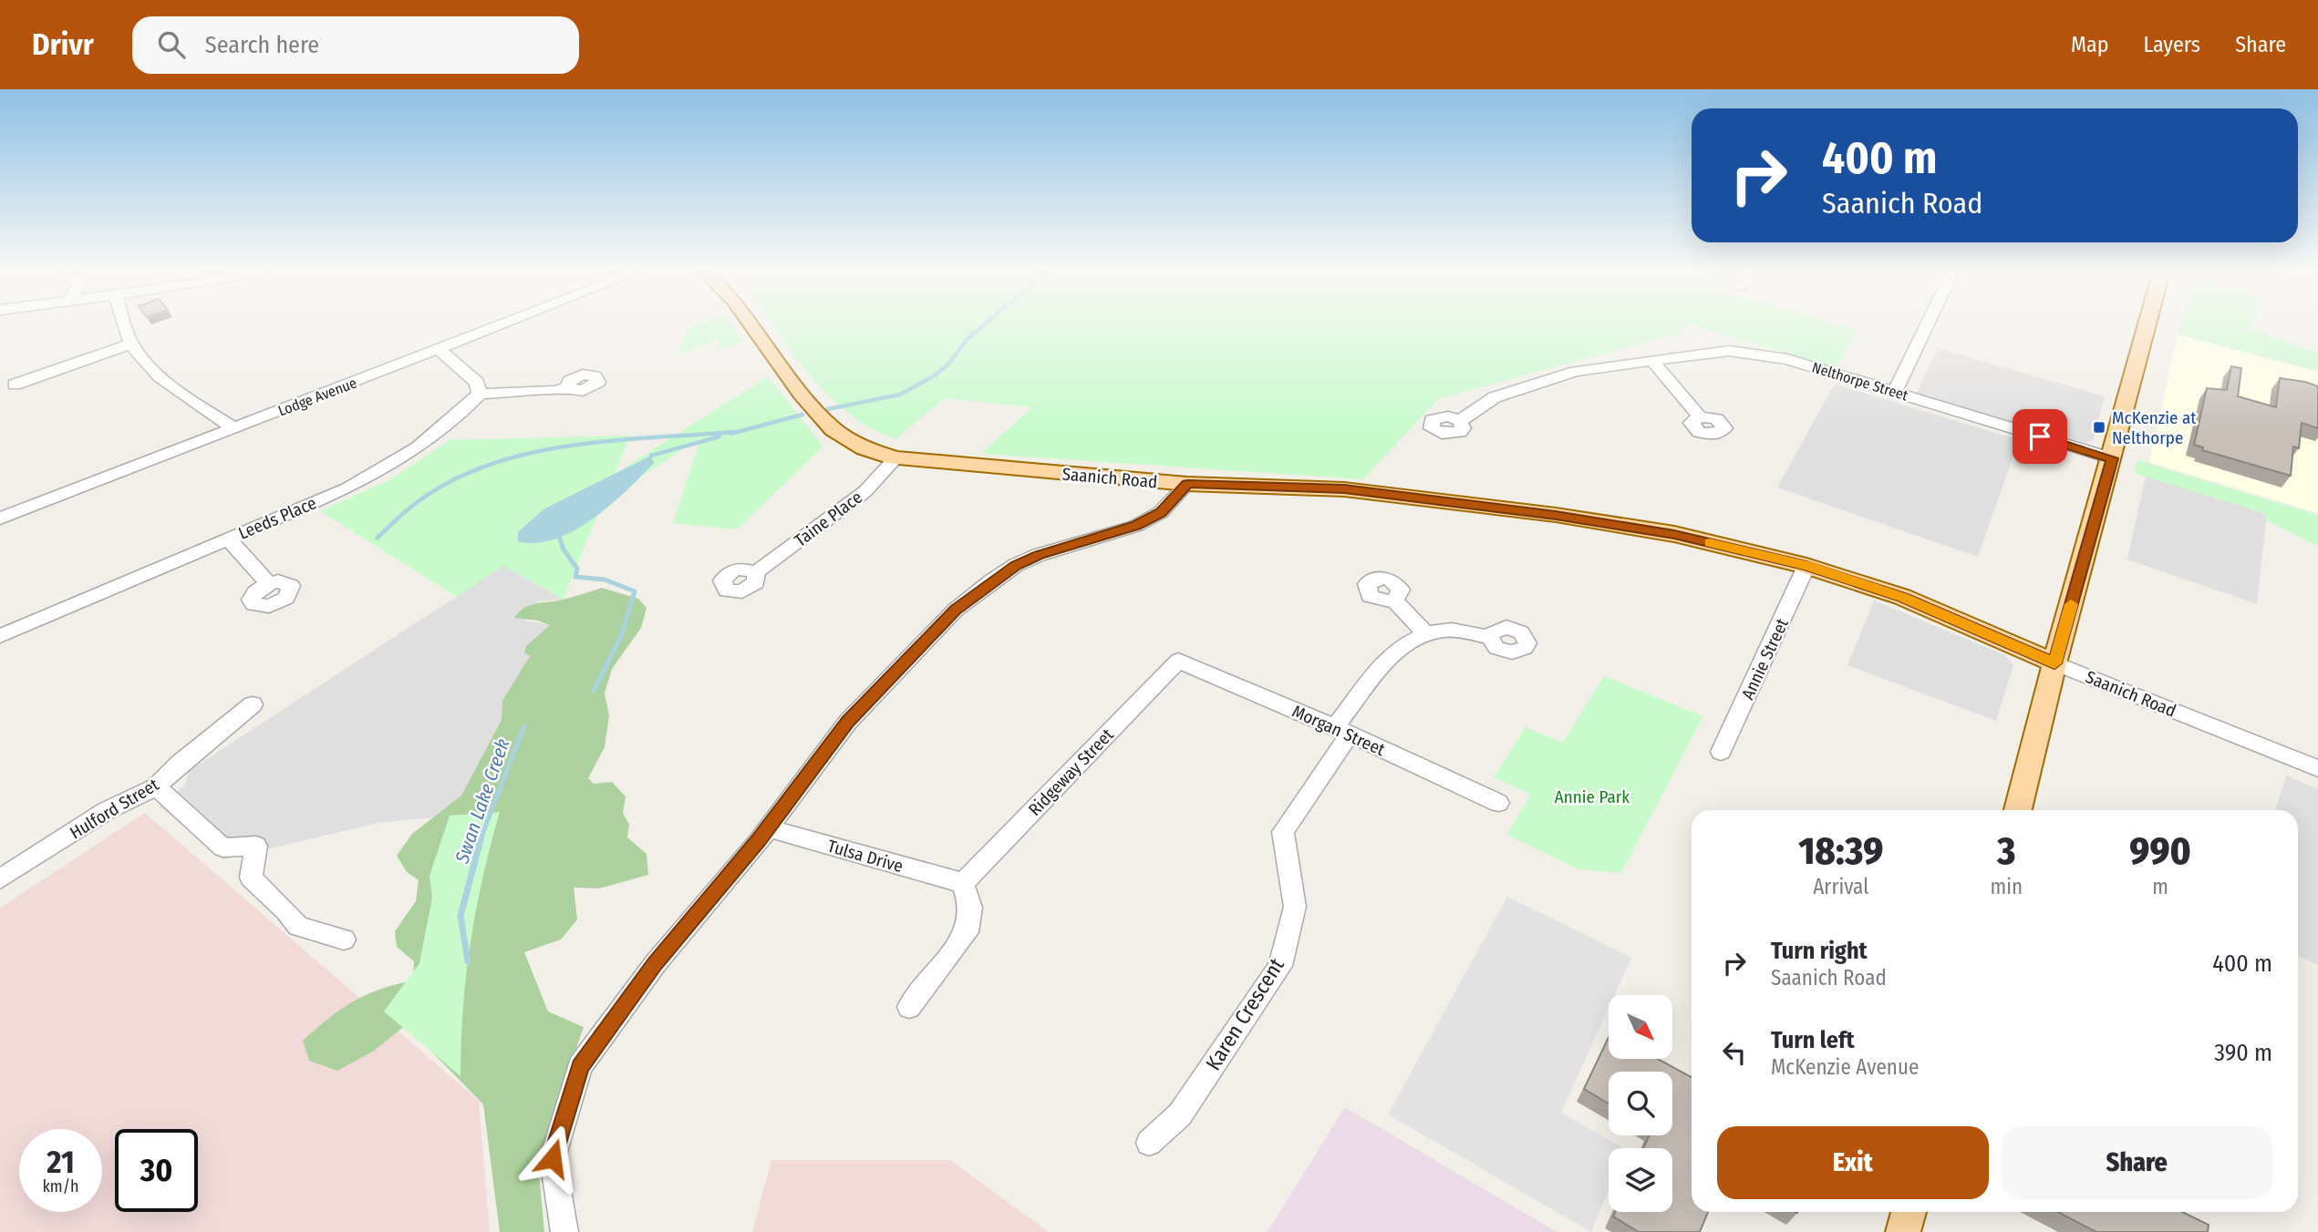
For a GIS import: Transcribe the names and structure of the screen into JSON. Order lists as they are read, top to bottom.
{
  "streets": {
    "main road": ["Saanich Road"],
    "street": [
      "Nelthorpe Street",
      "Lodge Avenue",
      "Leeds Place",
      "Taine Place",
      "Annie Street",
      "Morgan Street",
      "Ridgeway Street",
      "Hulford Street",
      "Tulsa Drive",
      "Karen Crescent"
    ]
  },
  "crossings": [
    ["Saanich Road", "Taine Place"],
    ["Saanich Road", "Annie Street"],
    ["Morgan Street", "Ridgeway Street"],
    ["Morgan Street", "Karen Crescent"],
    ["Ridgeway Street", "Tulsa Drive"]
  ],
  "water": ["Swan Lake Creek"],
  "parks": ["Annie Park"],
  "places": {
    "transit": ["McKenzie at Nelthorpe"]
  },
  "north": "bottom right",
  "page": {
    "header": "Drivr",
    "search": "Search here",
    "nav": ["Map", "Layers", "Share"],
    "turn": ["400 m", "Saanich Road"],
    "eta": [
      "18:39",
      "Arrival",
      "3",
      "min",
      "990",
      "m"
    ],
    "list": [
      {
        "name": "Turn right",
        "note": "Saanich Road",
        "value": "400 m"
      },
      {
        "name": "Turn left",
        "note": "McKenzie Avenue",
        "value": "390 m"
      }
    ],
    "buttons": ["Exit", "Share"],
    "speed": "21 km/h",
    "limit": "30"
  }
}
